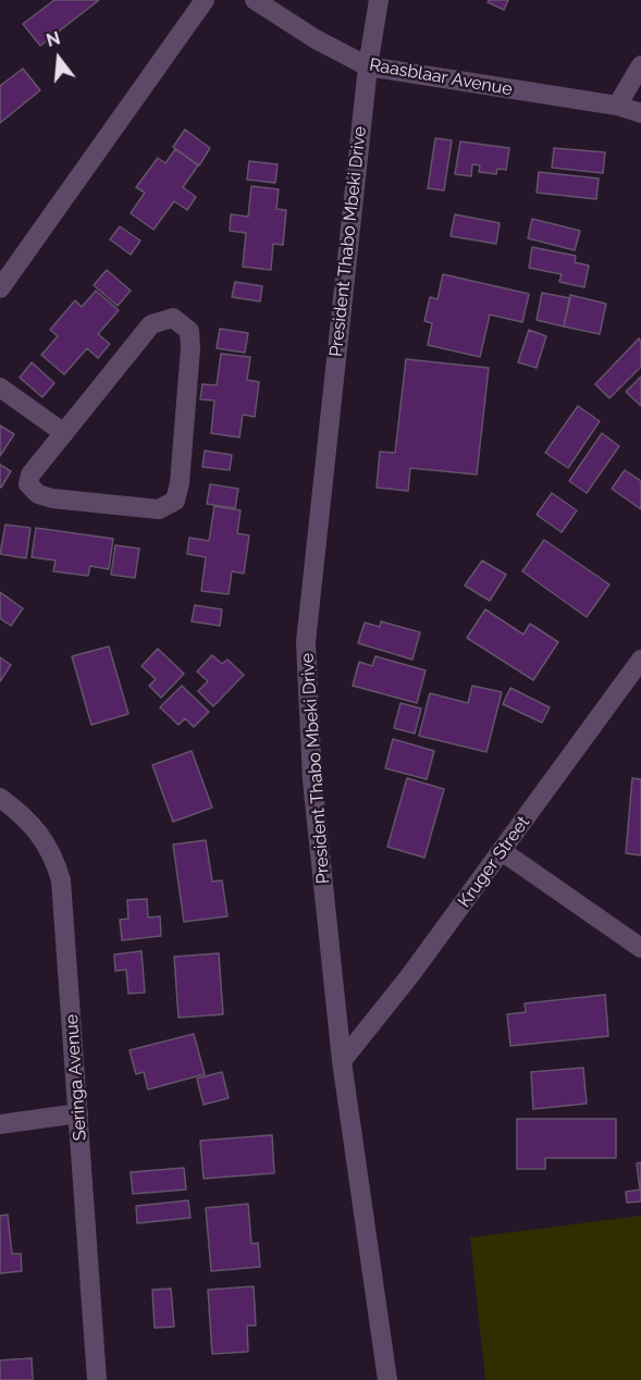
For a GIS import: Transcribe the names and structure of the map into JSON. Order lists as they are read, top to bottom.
{
  "streets": {
    "street": [
      "Raasblaar Avenue",
      "President Thabo Mbeki Drive",
      "Kruger Street",
      "Seringa Avenue"
    ]
  },
  "crossings": [
    ["Raasblaar Avenue", "President Thabo Mbeki Drive"],
    ["President Thabo Mbeki Drive", "Kruger Street"]
  ],
  "north": "top"
}
